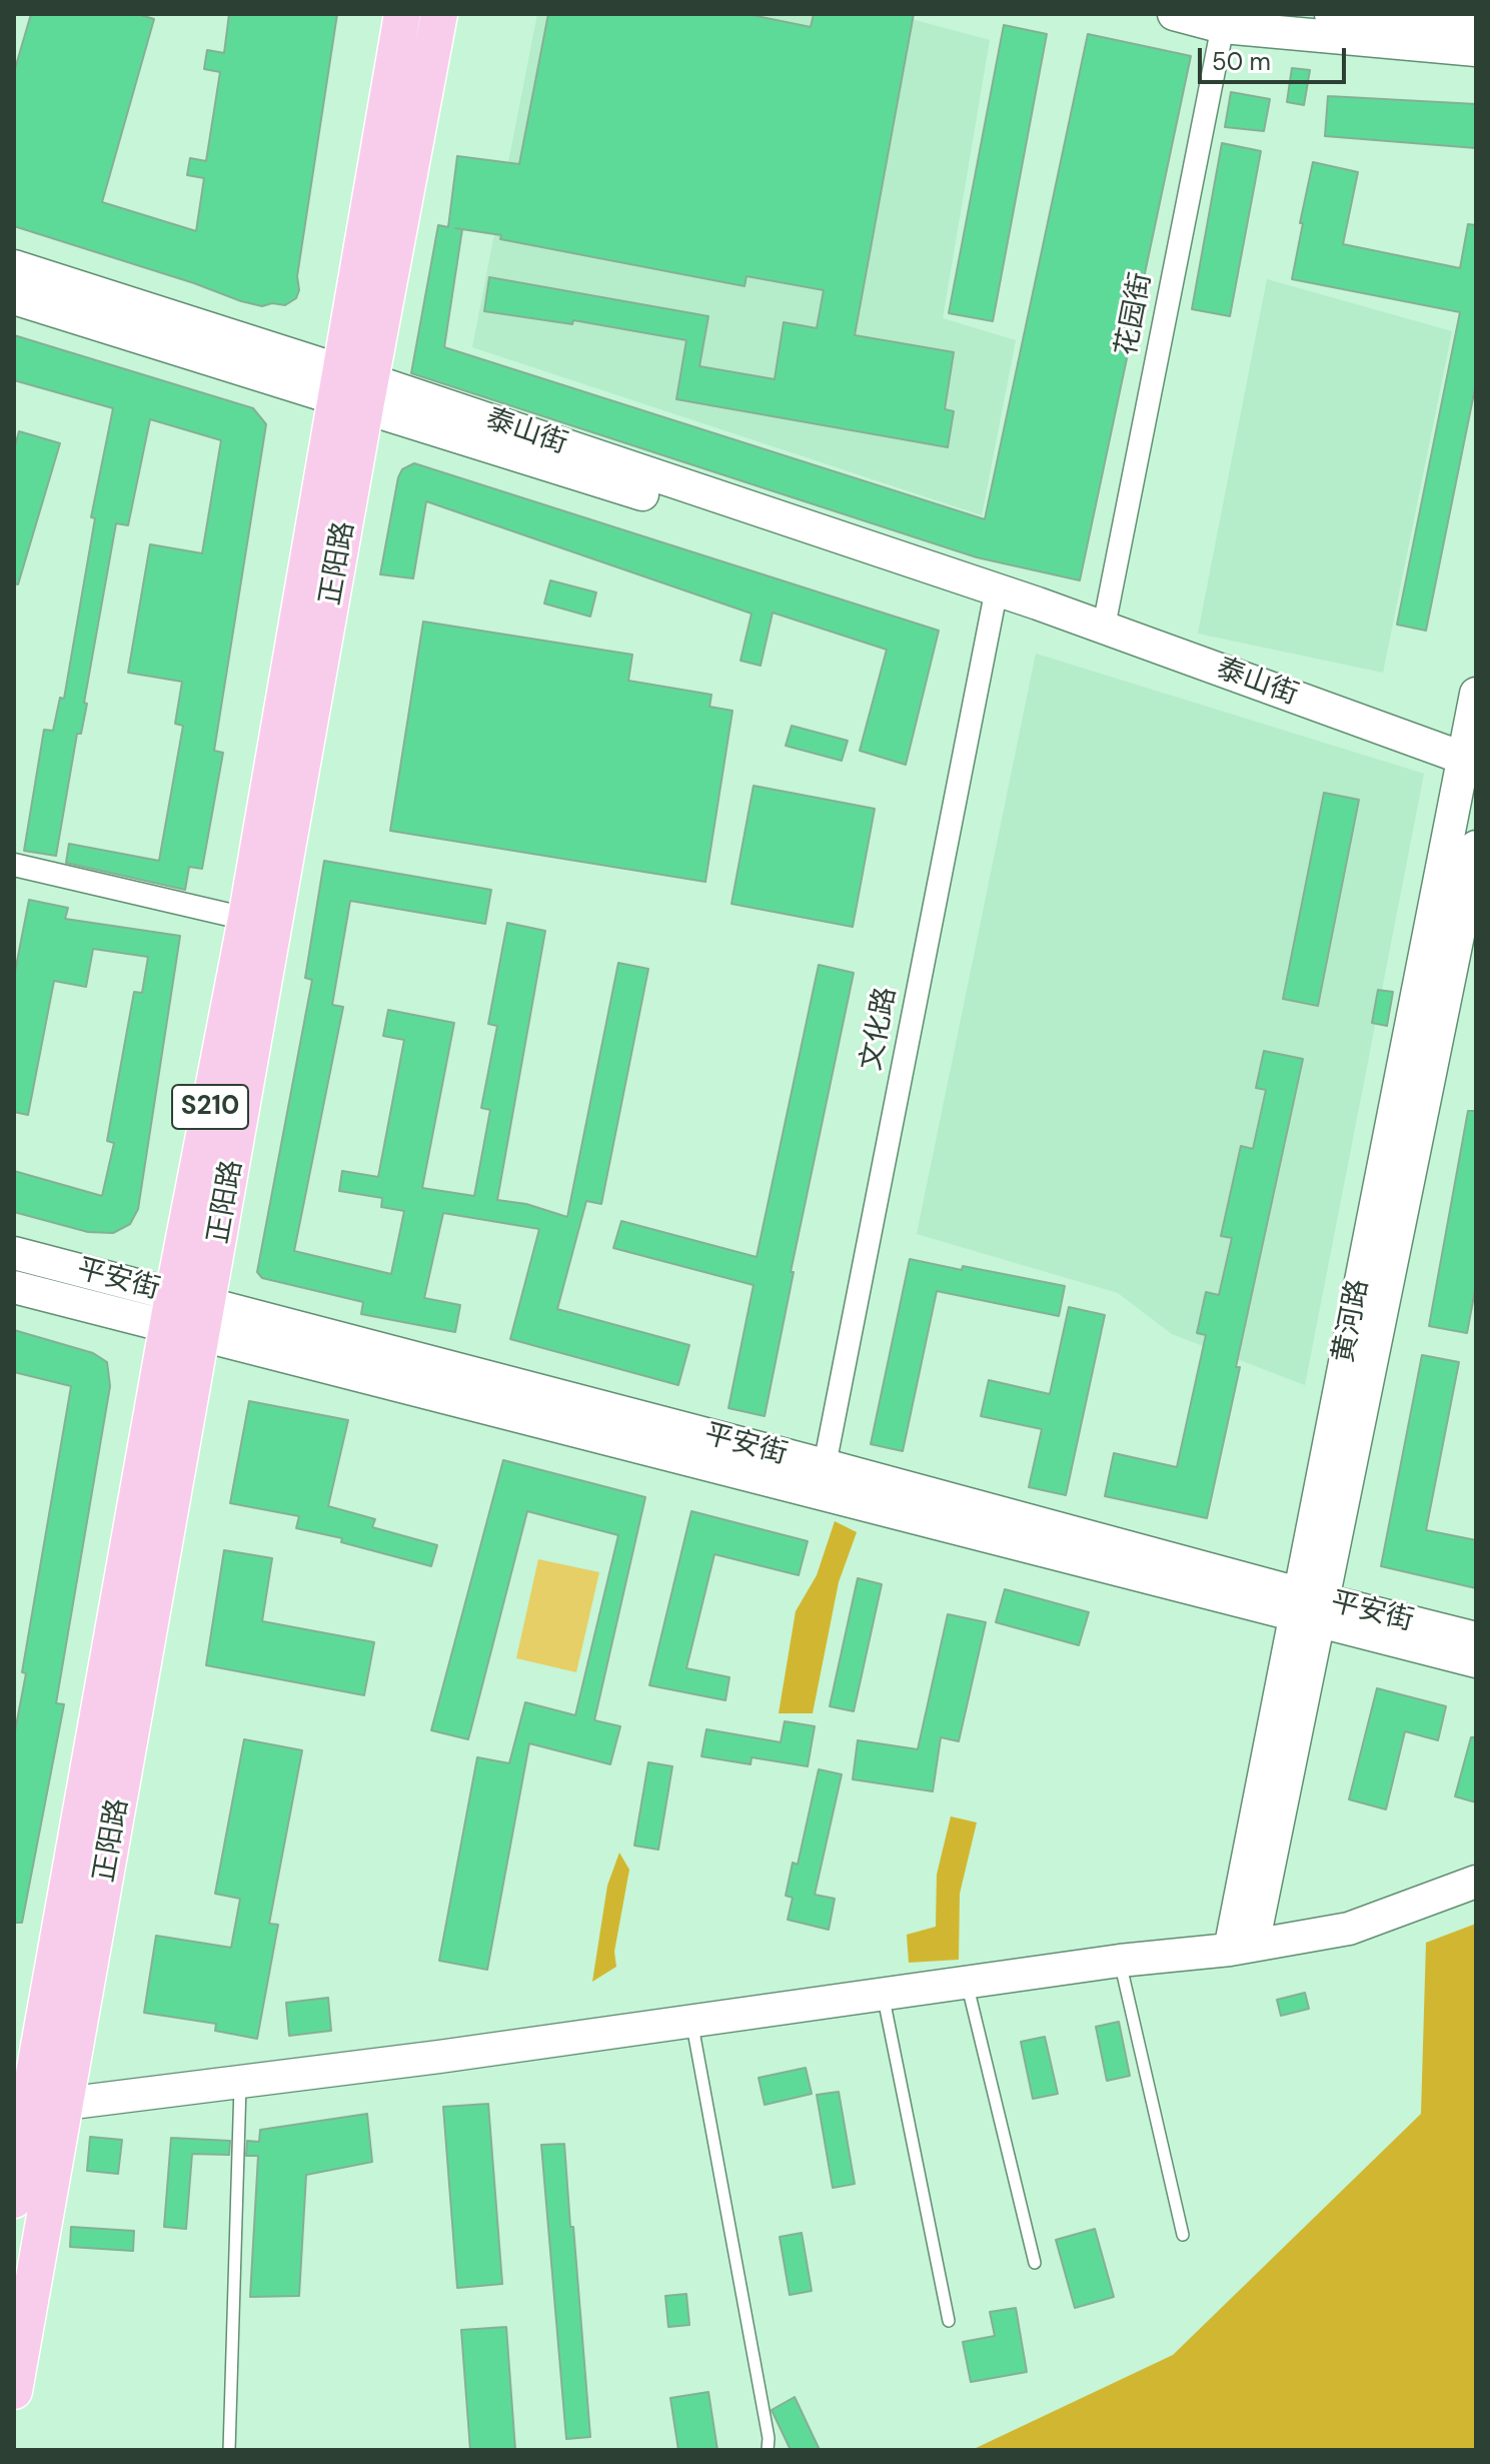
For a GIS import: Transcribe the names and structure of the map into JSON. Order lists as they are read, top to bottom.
{
  "streets": {
    "main road": [
      "泰山街",
      "正阳路",
      "S210",
      "平安街",
      "黄河路"
    ],
    "street": ["花园街", "文化路"]
  },
  "crossings": [
    ["花园街", "泰山街"],
    ["泰山街", "正阳路"],
    ["泰山街", "文化路"],
    ["泰山街", "黄河路"],
    ["正阳路", "平安街"],
    ["文化路", "平安街"],
    ["平安街", "黄河路"]
  ],
  "scale_bar": "50 m"
}
